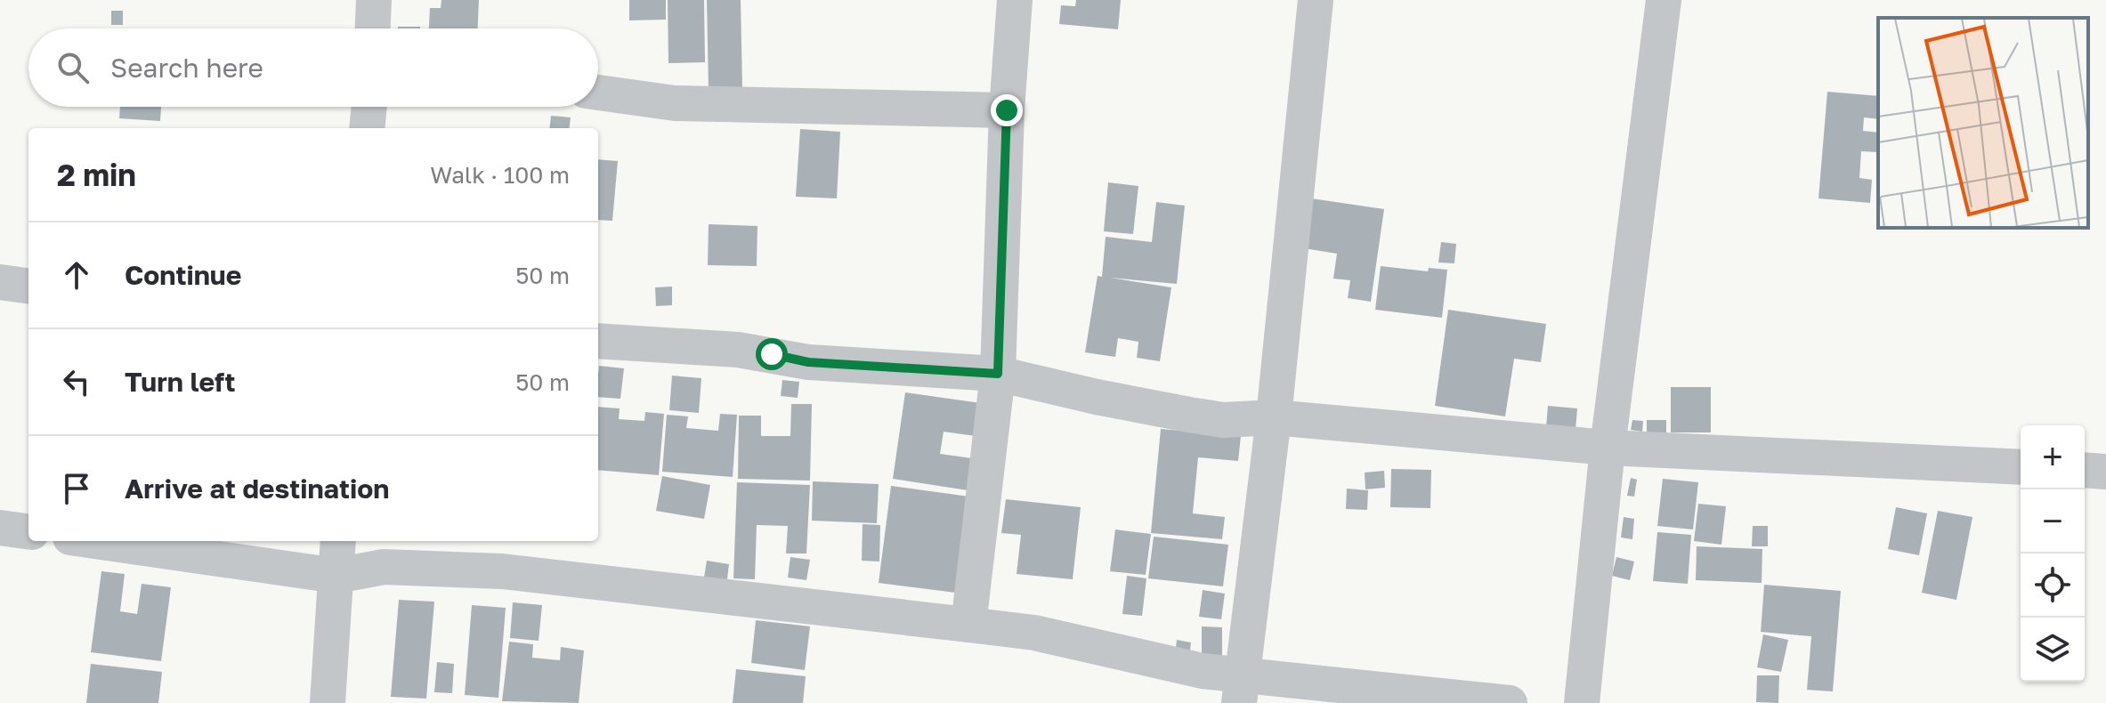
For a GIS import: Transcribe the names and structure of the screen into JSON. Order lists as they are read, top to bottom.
{
  "page": {
    "search": "Search here",
    "heading": ["2 min", "Walk · 100 m"],
    "list": [
      ["Continue", "50 m"],
      ["Turn left", "50 m"],
      "Arrive at destination"
    ],
    "map_buttons": ["+", "−"]
  }
}
